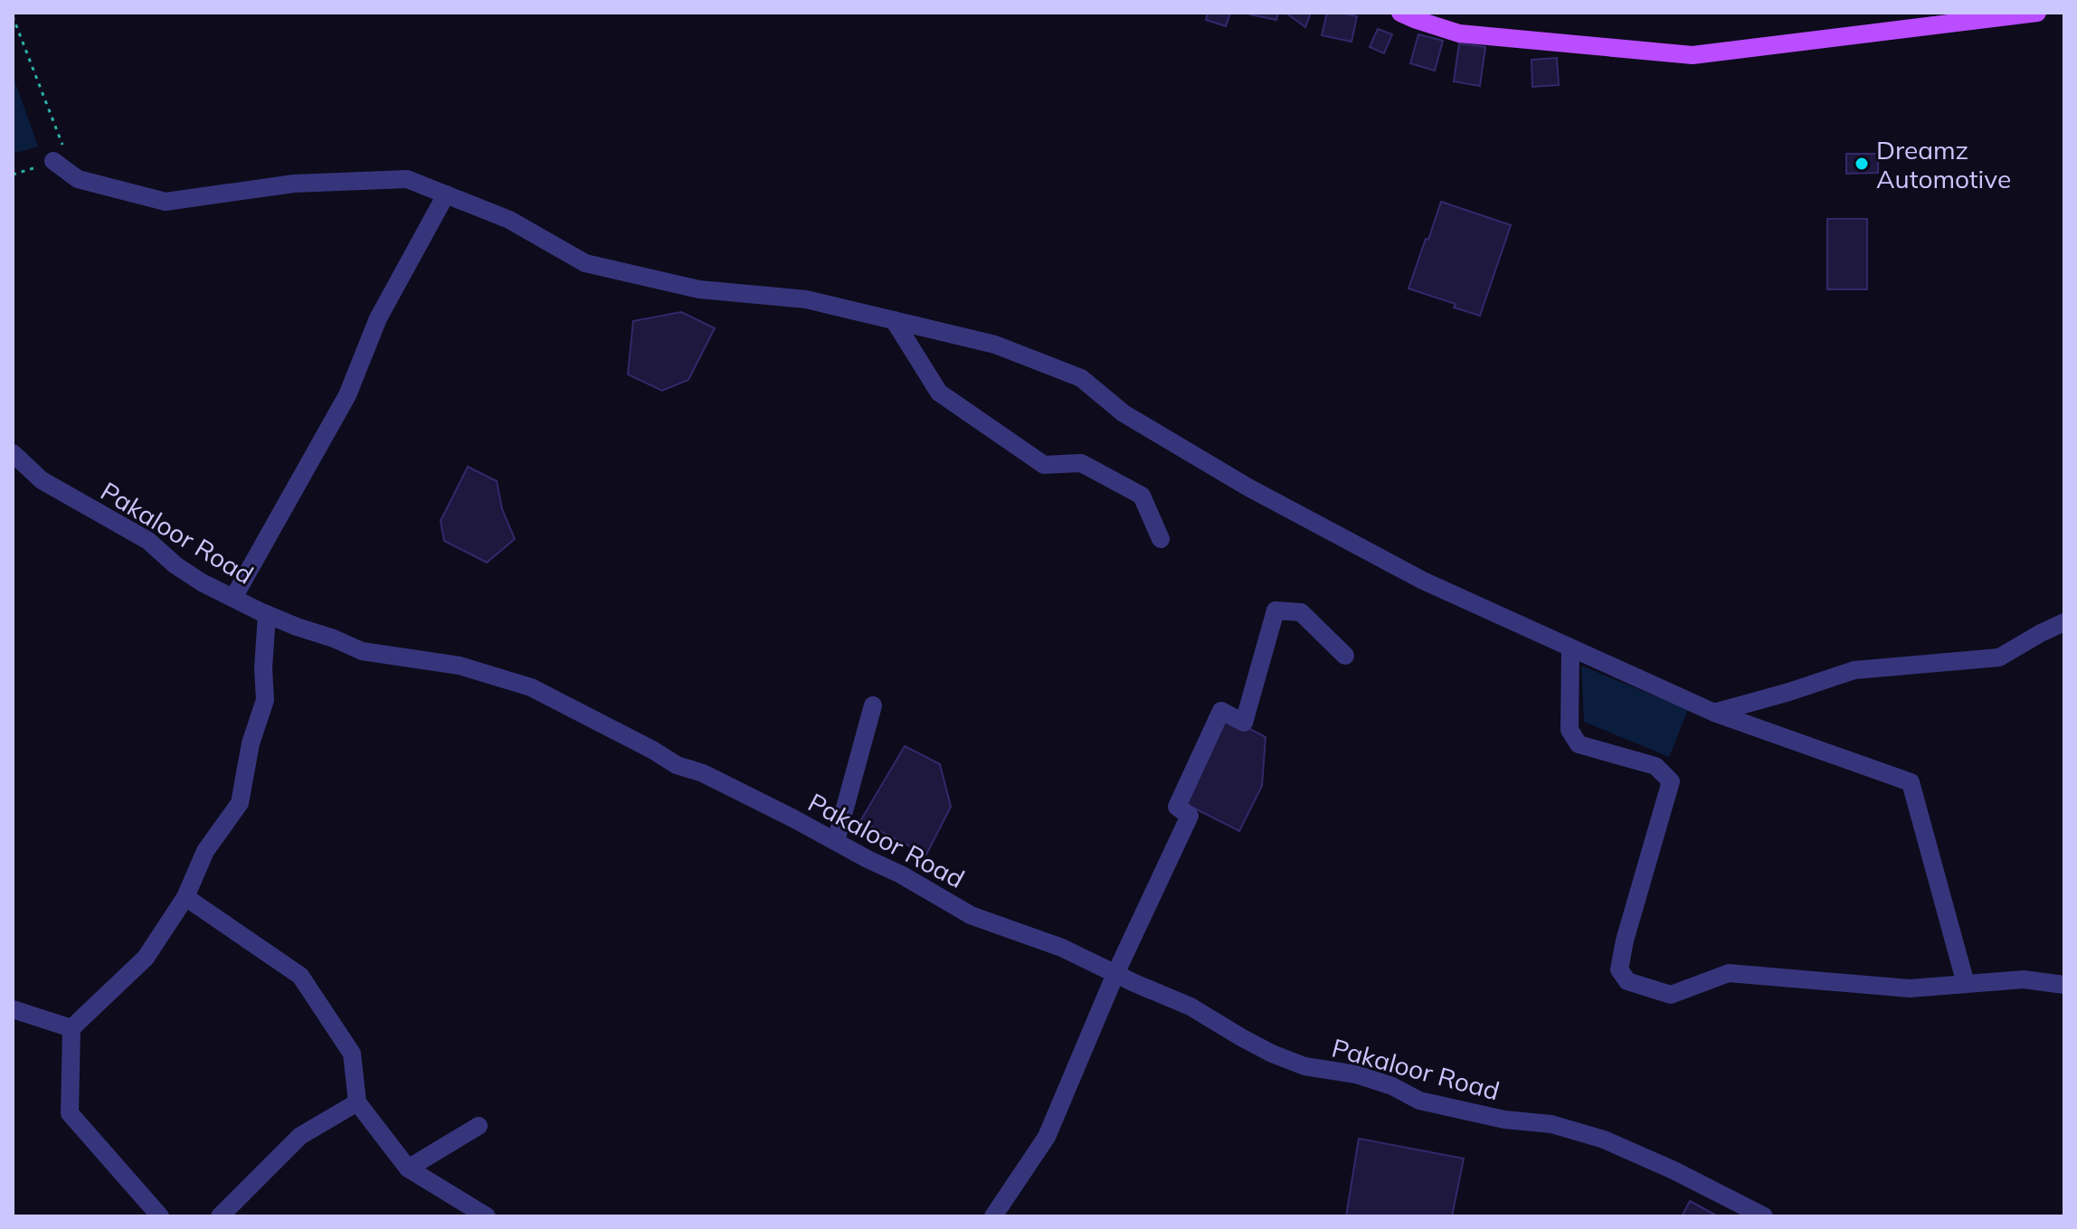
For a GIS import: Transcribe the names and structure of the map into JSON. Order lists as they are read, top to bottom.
{
  "streets": {
    "street": ["Pakaloor Road"]
  },
  "places": ["Dreamz Automotive"]
}
